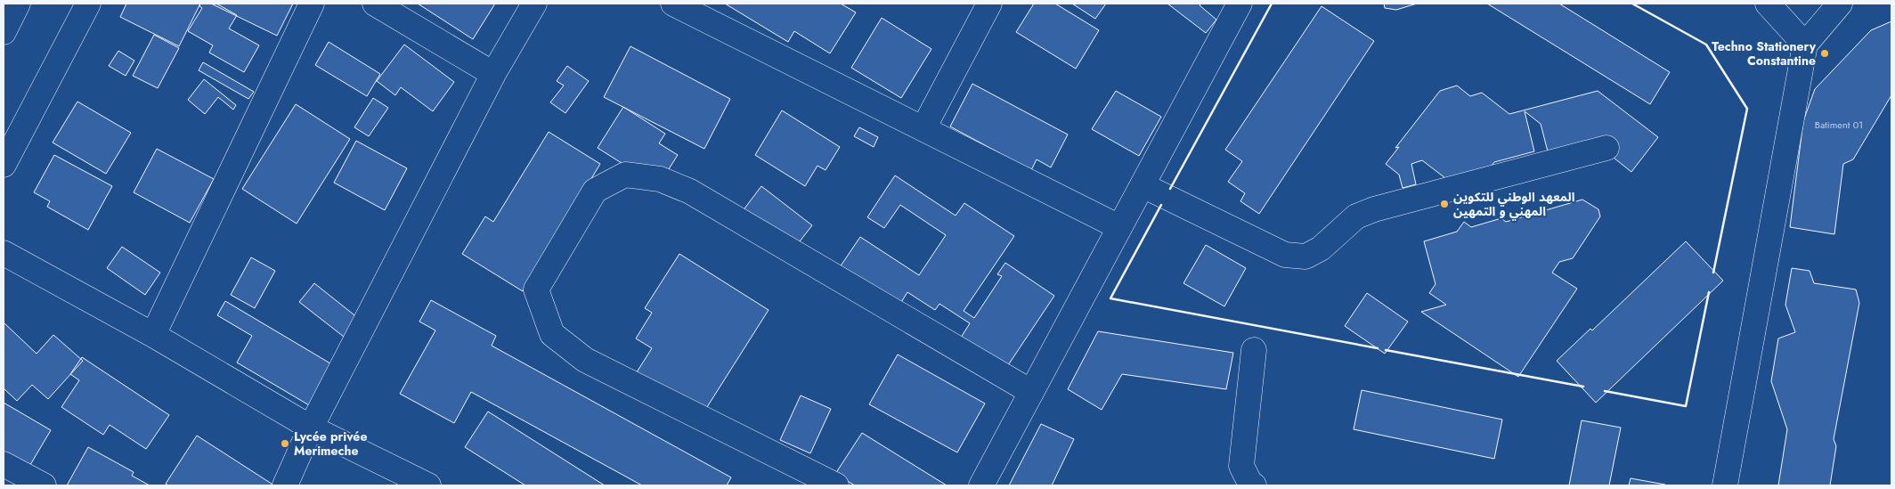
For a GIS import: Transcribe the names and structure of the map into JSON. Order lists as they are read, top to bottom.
{
  "places": ["Techno Stationery Constantine", "المعهد الوطني للتكوين المهني و التمهين", "Lycée privée Merimeche"],
  "house_numbers": ["Batiment 01"]
}
